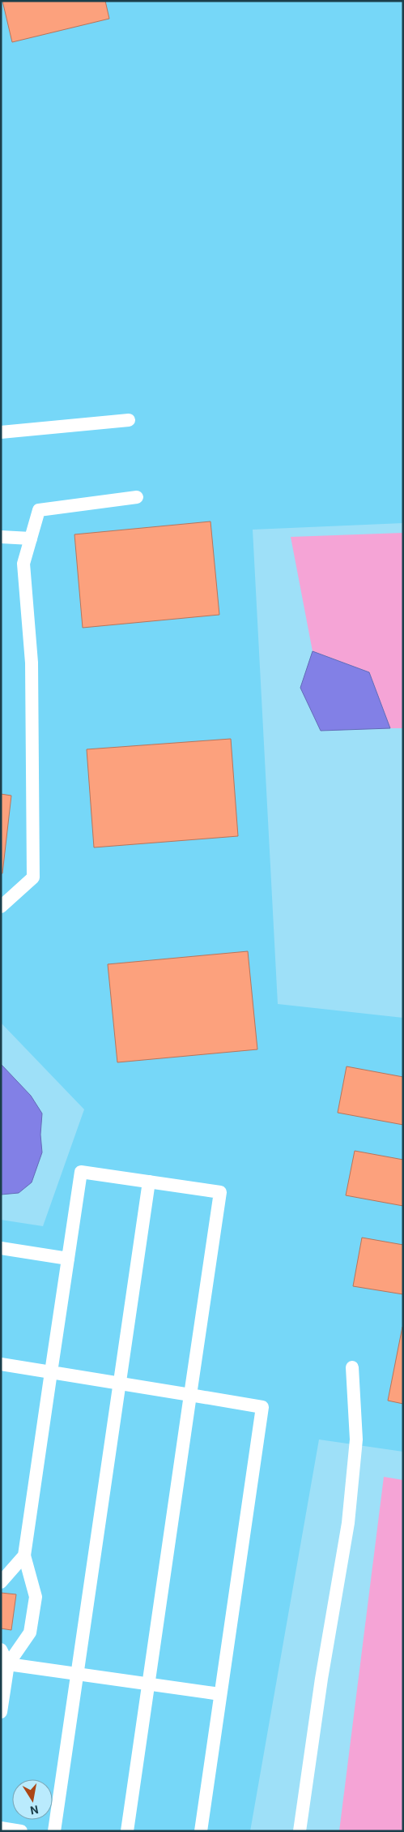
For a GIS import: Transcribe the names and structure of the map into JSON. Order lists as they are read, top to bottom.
{
  "north": "bottom"
}
